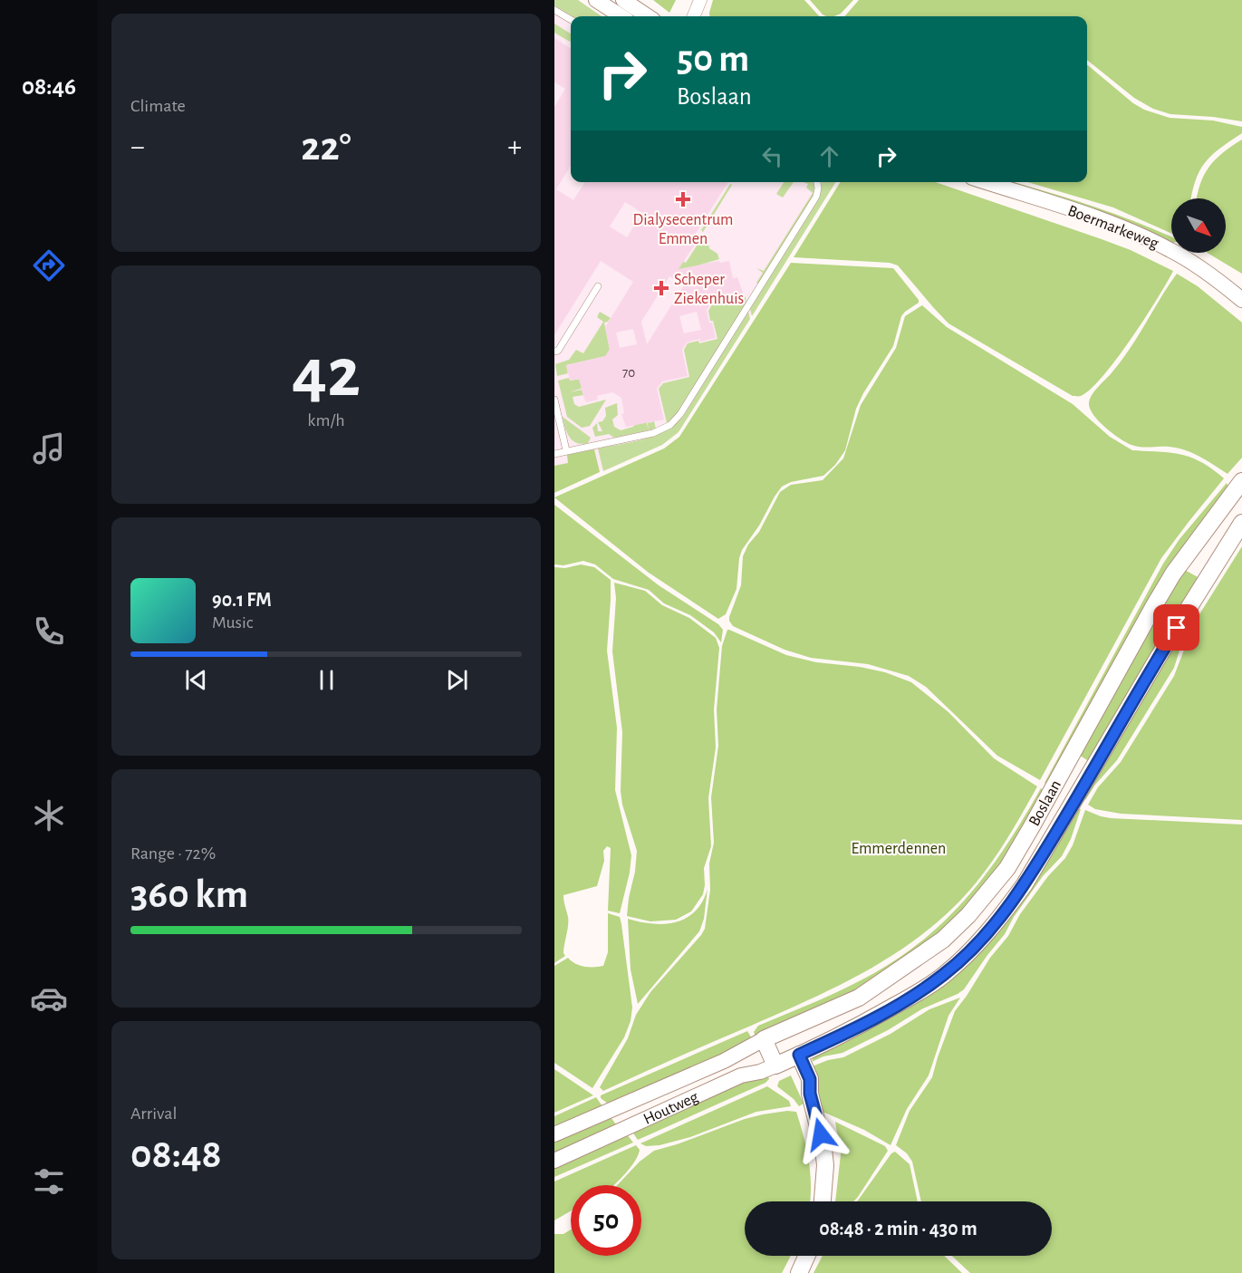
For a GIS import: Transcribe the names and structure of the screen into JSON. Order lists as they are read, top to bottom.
{
  "streets": {
    "main road": ["Boslaan"],
    "street": ["Boermarkeweg", "Houtweg"]
  },
  "crossings": [
    ["Boslaan", "Houtweg"]
  ],
  "parks": ["Emmerdennen"],
  "places": {
    "health": ["Dialysecentrum Emmen", "Scheper Ziekenhuis"]
  },
  "house_numbers": ["70"],
  "north": "bottom right",
  "page": {
    "tabs": "08:46",
    "tile": [
      "Climate",
      ["42", "km/h"],
      ["Range · 72%", "360 km"],
      ["Arrival", "08:48"]
    ],
    "turn": ["50 m", "Boslaan"],
    "heat": ["−", "22°", "+"],
    "song": ["90.1 FM", "Music"],
    "limit": "50",
    "trip": "08:48 · 2 min · 430 m"
  }
}
